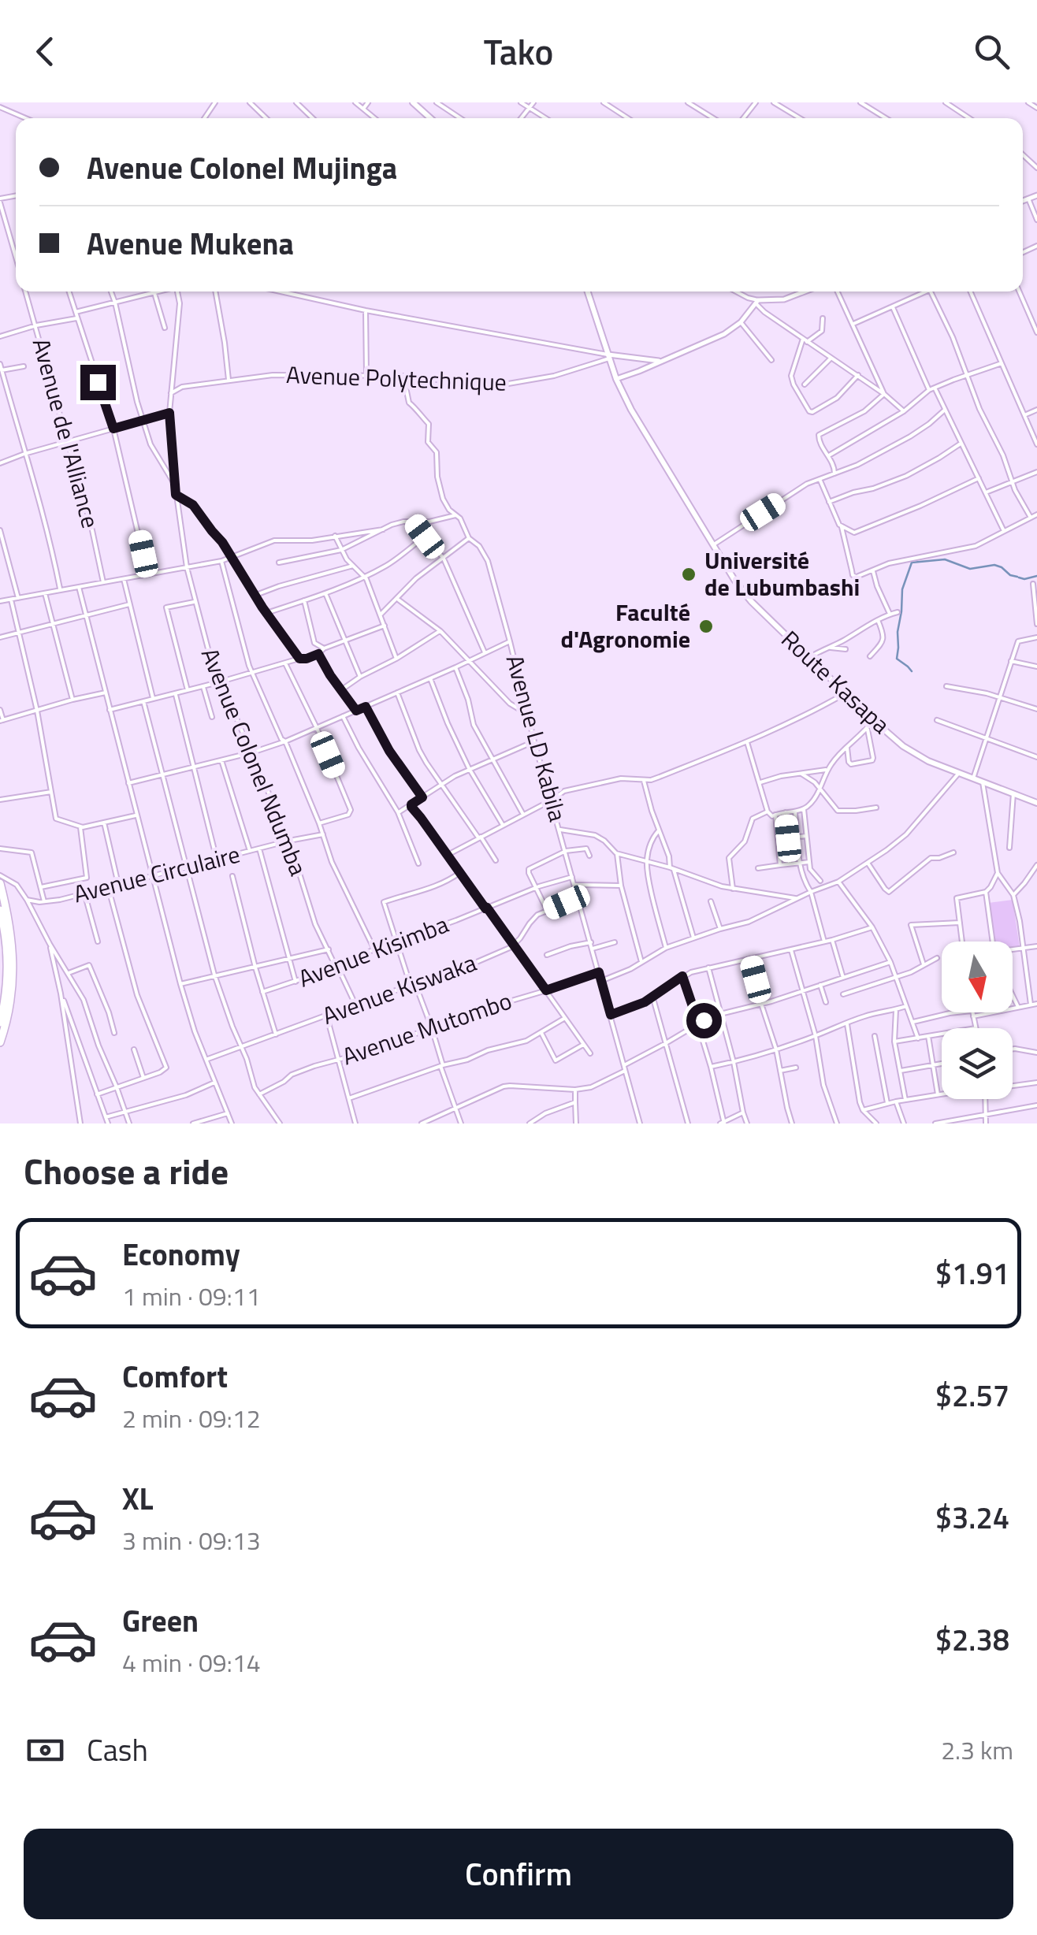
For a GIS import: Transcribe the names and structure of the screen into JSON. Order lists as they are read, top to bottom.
{
  "streets": {
    "main road": ["Route Kasapa"],
    "street": [
      "Avenue Polytechnique",
      "Avenue de l'Alliance",
      "Avenue LD Kabila",
      "Avenue Colonel Ndumba",
      "Avenue Circulaire",
      "Avenue Kisimba",
      "Avenue Kiswaka",
      "Avenue Mutombo"
    ]
  },
  "crossings": [
    ["Avenue Polytechnique", "Route Kasapa"],
    ["Avenue Polytechnique", "Avenue LD Kabila"],
    ["Avenue Polytechnique", "Avenue Colonel Ndumba"],
    ["Avenue LD Kabila", "Avenue Kisimba"],
    ["Avenue LD Kabila", "Avenue Kiswaka"],
    ["Avenue LD Kabila", "Avenue Mutombo"],
    ["Avenue Colonel Ndumba", "Avenue Circulaire"],
    ["Avenue Colonel Ndumba", "Avenue Kisimba"],
    ["Avenue Colonel Ndumba", "Avenue Kiswaka"]
  ],
  "places": ["Université de Lubumbashi", "Faculté d'Agronomie"],
  "north": "bottom",
  "page": {
    "header": "Tako",
    "banner": ["Avenue Colonel Mujinga", "Avenue Mukena"],
    "heading": "Choose a ride",
    "list": [
      {
        "name": "Economy",
        "note": "1 min · 09:11",
        "value": "$1.91"
      },
      {
        "name": "Comfort",
        "note": "2 min · 09:12",
        "value": "$2.57"
      },
      {
        "name": "XL",
        "note": "3 min · 09:13",
        "value": "$3.24"
      },
      {
        "name": "Green",
        "note": "4 min · 09:14",
        "value": "$2.38"
      }
    ],
    "pay": ["Cash", "2.3 km"],
    "buttons": "Confirm"
  }
}
